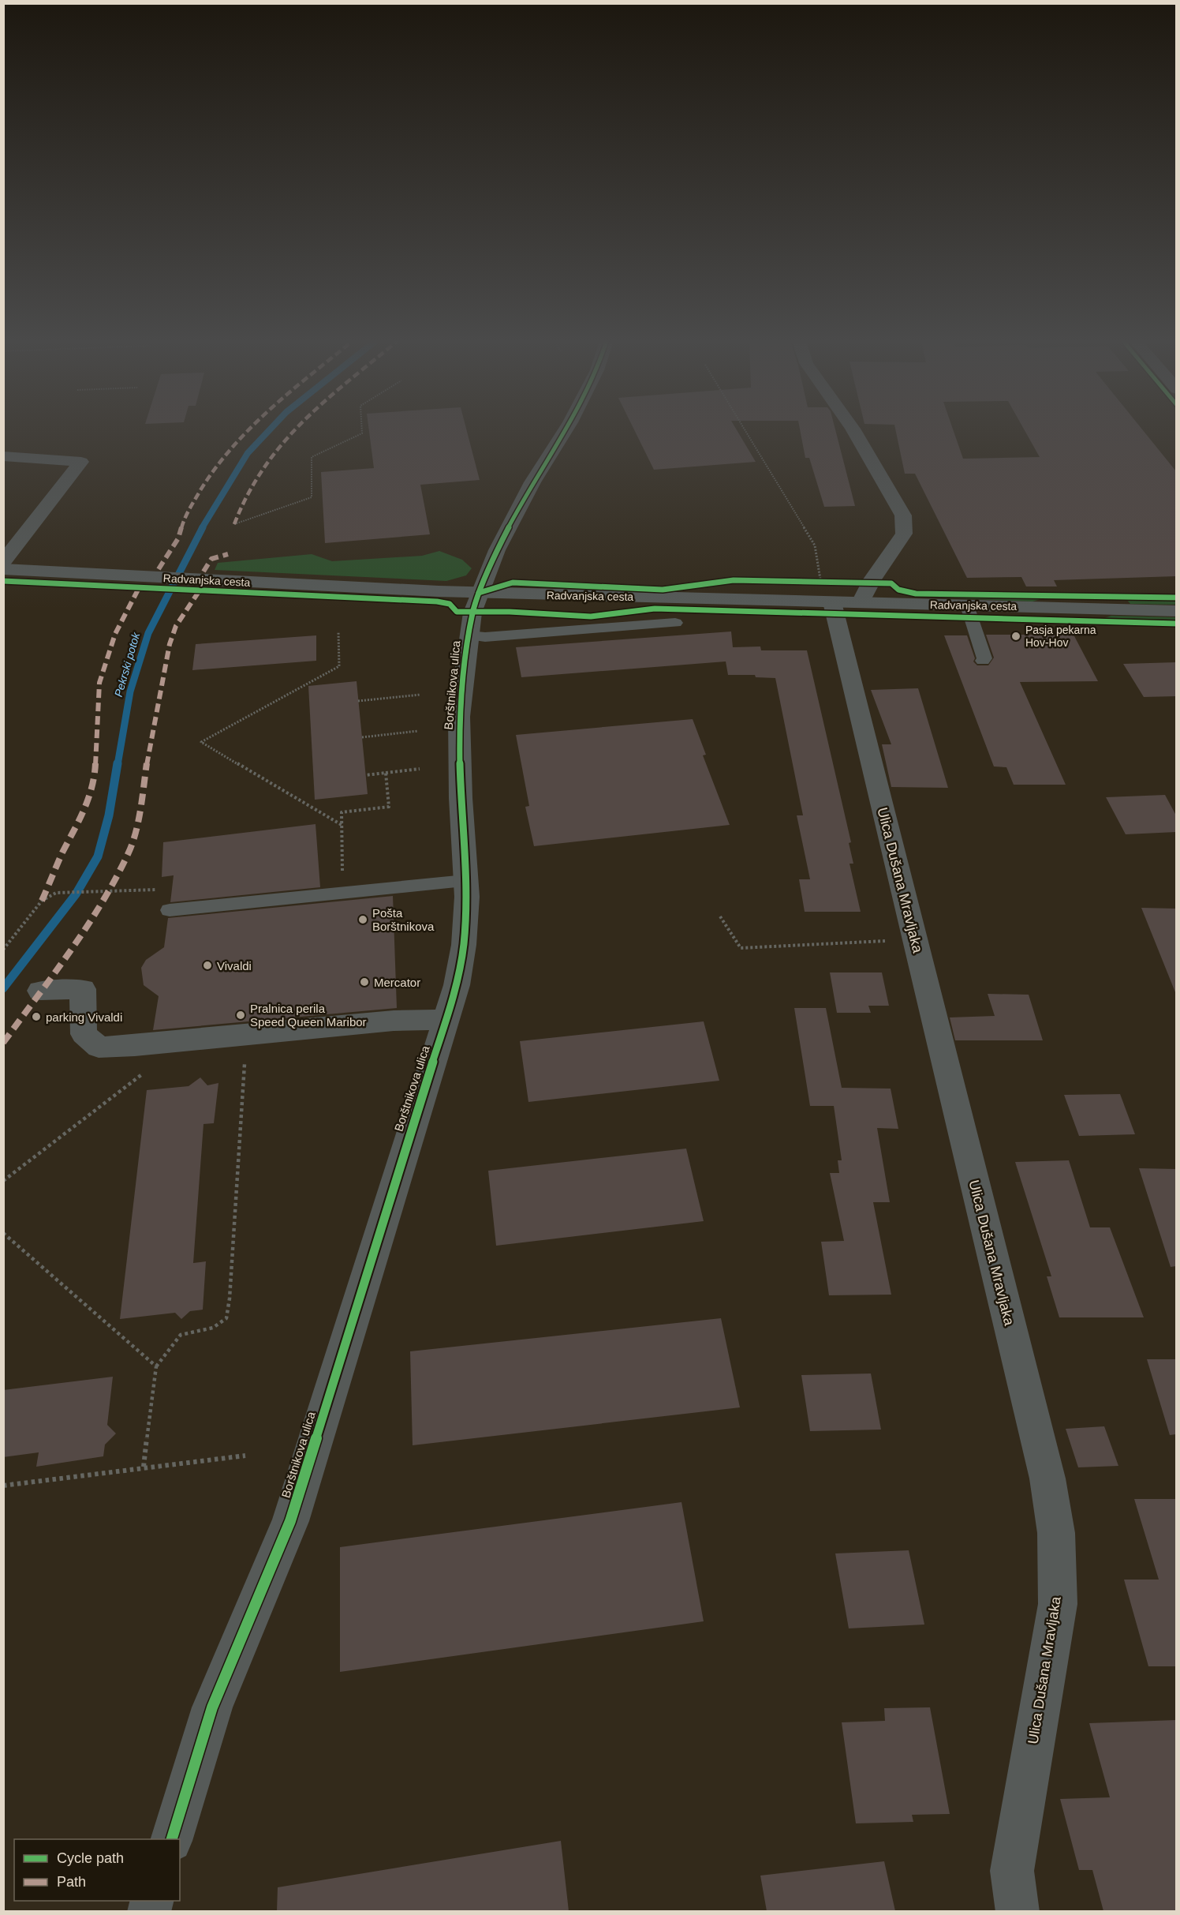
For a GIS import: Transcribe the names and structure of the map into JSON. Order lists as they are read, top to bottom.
{
  "streets": {
    "street": ["Radvanjska cesta", "Borštnikova ulica", "Ulica Dušana Mravljaka"]
  },
  "crossings": [
    ["Radvanjska cesta", "Borštnikova ulica"],
    ["Radvanjska cesta", "Ulica Dušana Mravljaka"]
  ],
  "water": ["Pekrski potok"],
  "places": [
    "Pasja pekarna Hov-Hov",
    "Pošta Borštnikova",
    "Vivaldi",
    "Mercator",
    "Pralnica perila Speed Queen Maribor",
    "parking Vivaldi"
  ],
  "legend": ["Cycle path", "Path"]
}
